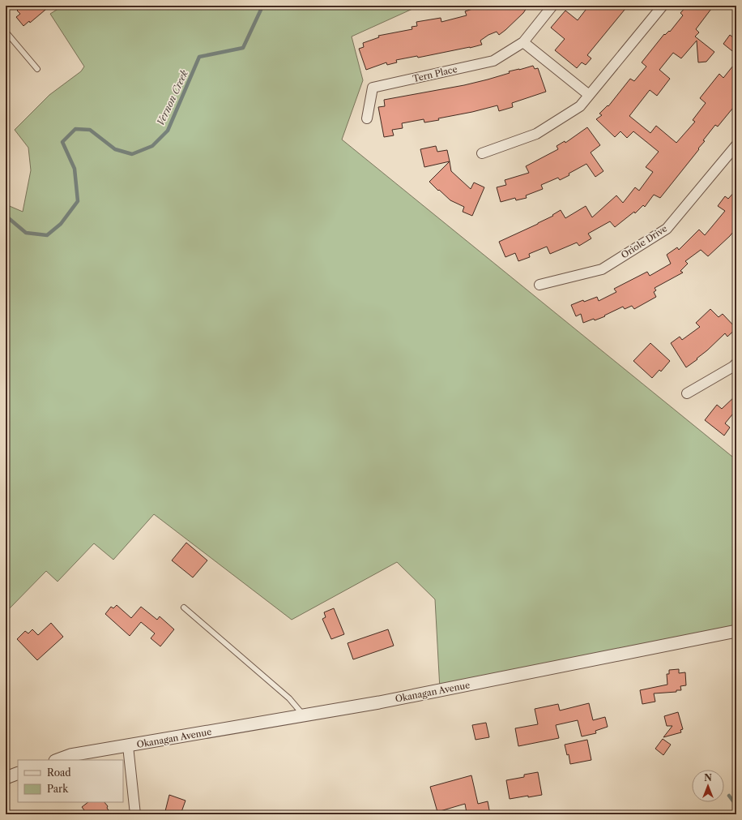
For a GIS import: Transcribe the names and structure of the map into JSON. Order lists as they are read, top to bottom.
{
  "streets": {
    "street": ["Tern Place", "Oriole Drive", "Okanagan Avenue"]
  },
  "water": ["Vernon Creek"],
  "legend": ["Road", "Park"],
  "north": "top"
}
